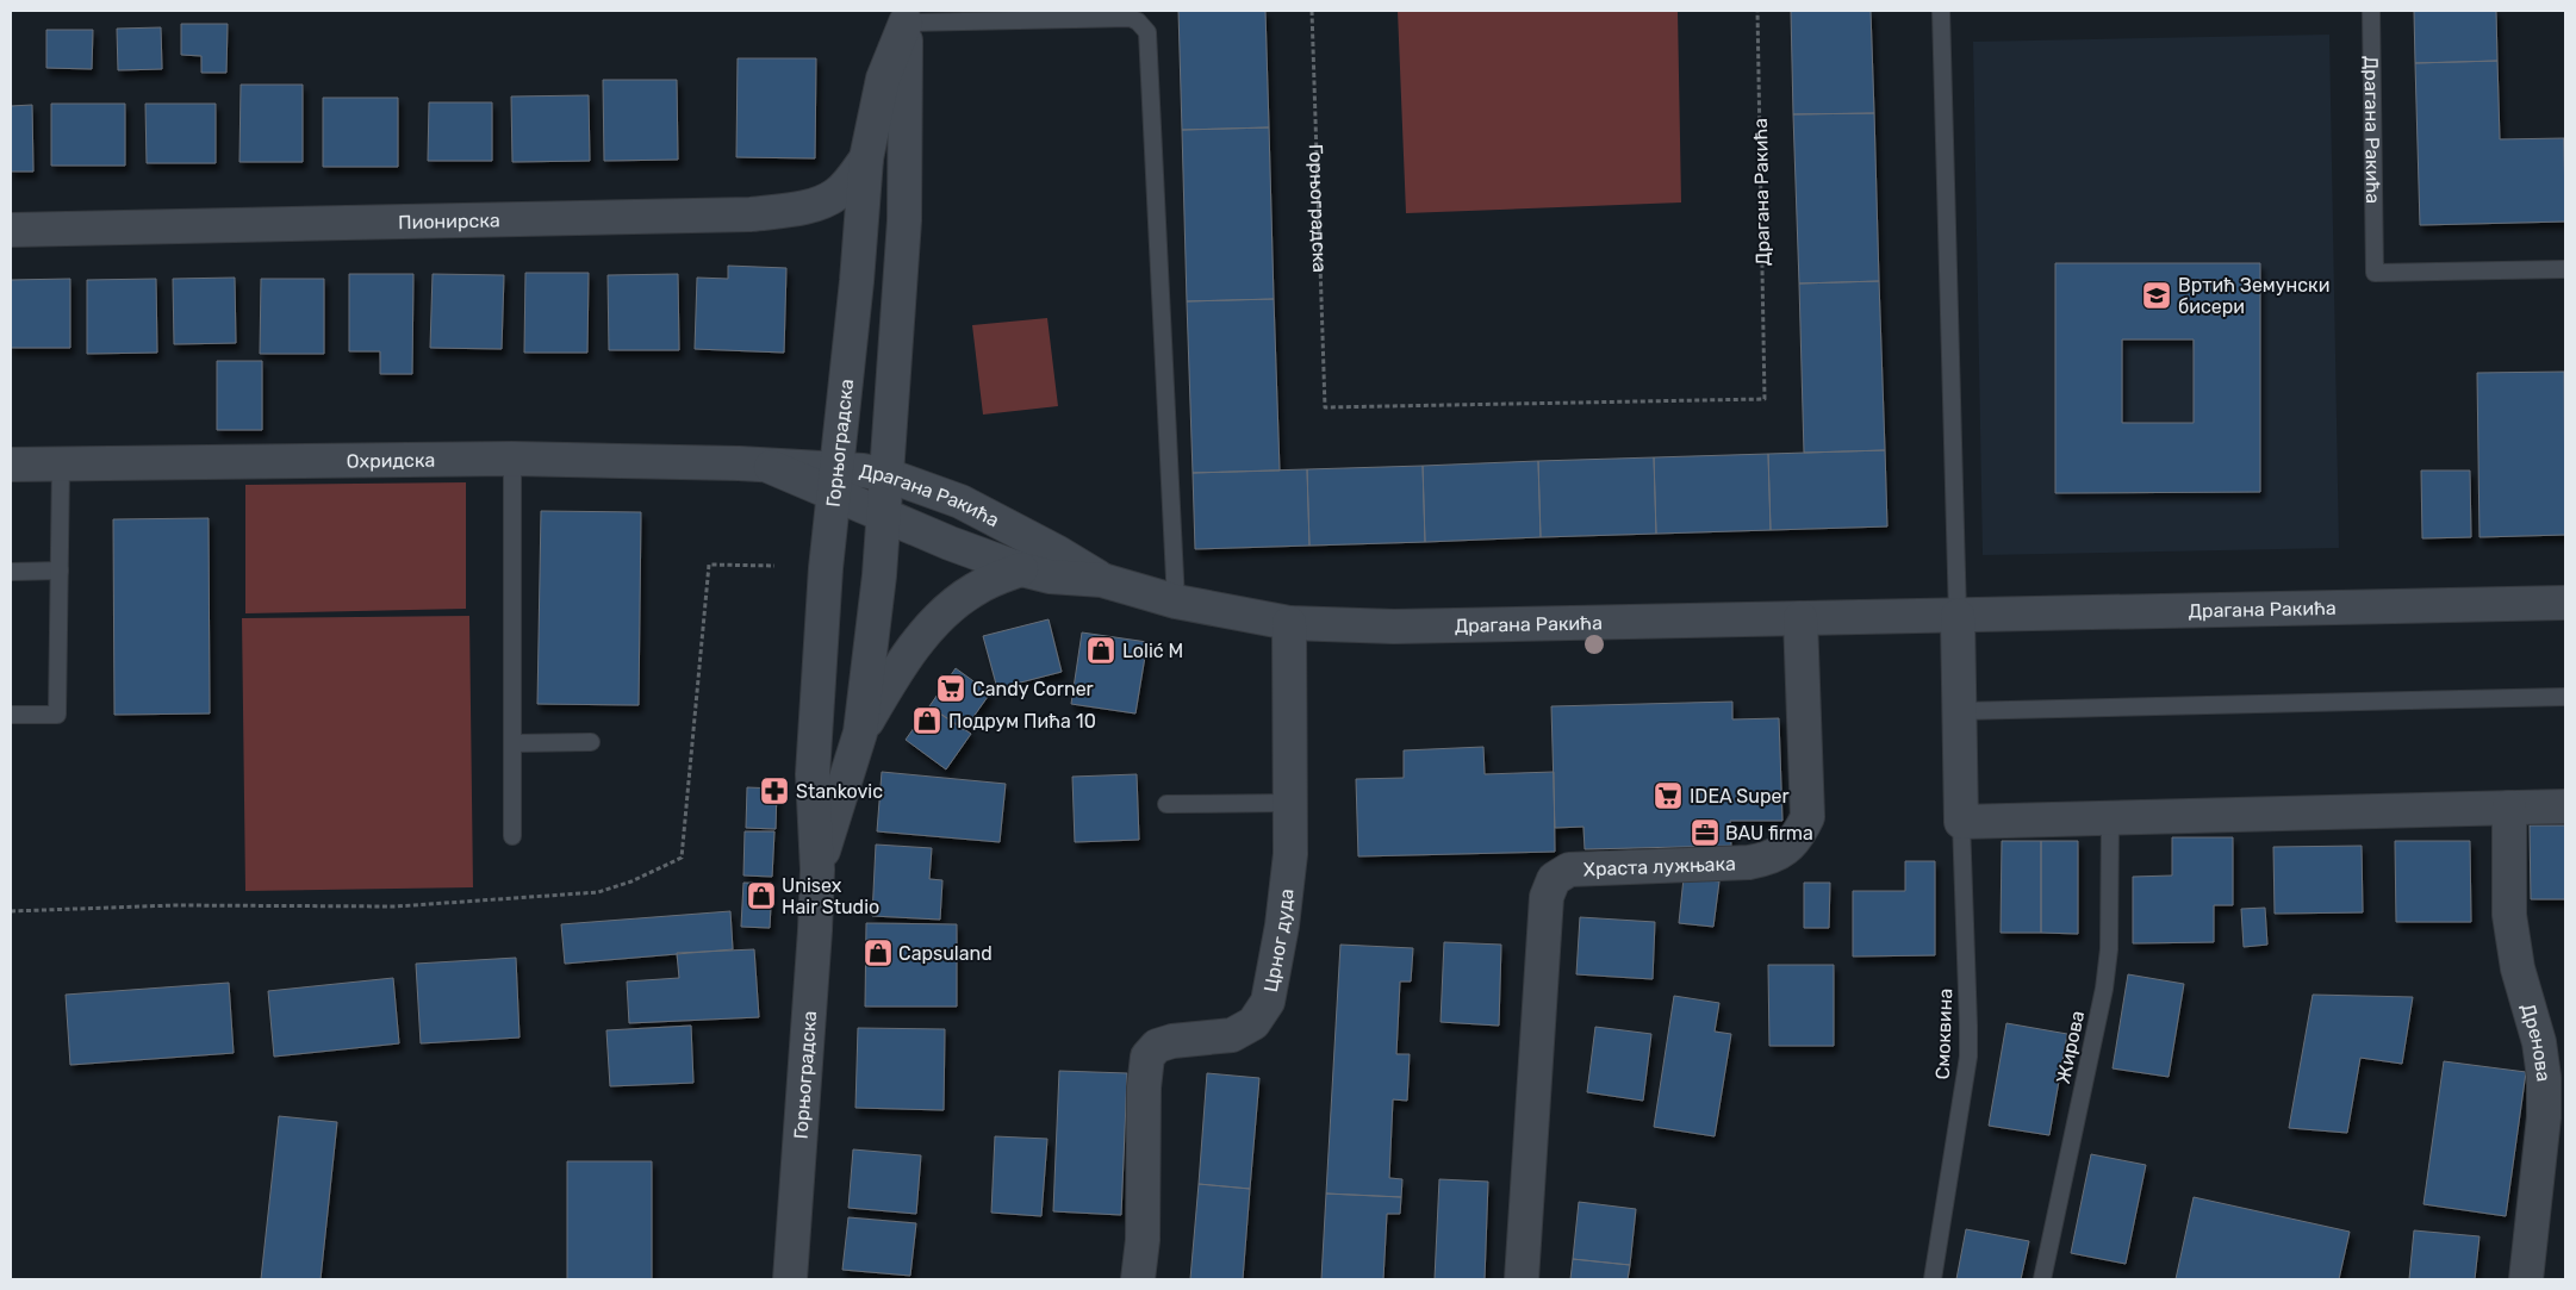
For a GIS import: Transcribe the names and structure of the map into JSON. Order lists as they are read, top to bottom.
{
  "streets": {
    "street": [
      "Драгана Ракића",
      "Горњоградска",
      "Пионирска",
      "Охридска",
      "Храста лужњака",
      "Црног дуда",
      "Дренова"
    ],
    "lane": ["Смоквина", "Жирова"]
  },
  "crossings": [
    ["Драгана Ракића", "Горњоградска"],
    ["Драгана Ракића", "Охридска"],
    ["Драгана Ракића", "Храста лужњака"],
    ["Драгана Ракића", "Црног дуда"],
    ["Горњоградска", "Пионирска"]
  ],
  "places": {
    "school or university": ["Вртић Земунски бисери"],
    "shop": [
      "Lolić M",
      "Подрум Пића 10",
      "Unisex Hair Studio",
      "Capsuland"
    ],
    "supermarket": ["Candy Corner", "IDEA Super"],
    "pharmacy": ["Stankovic"],
    "office": ["BAU firma"]
  }
}
